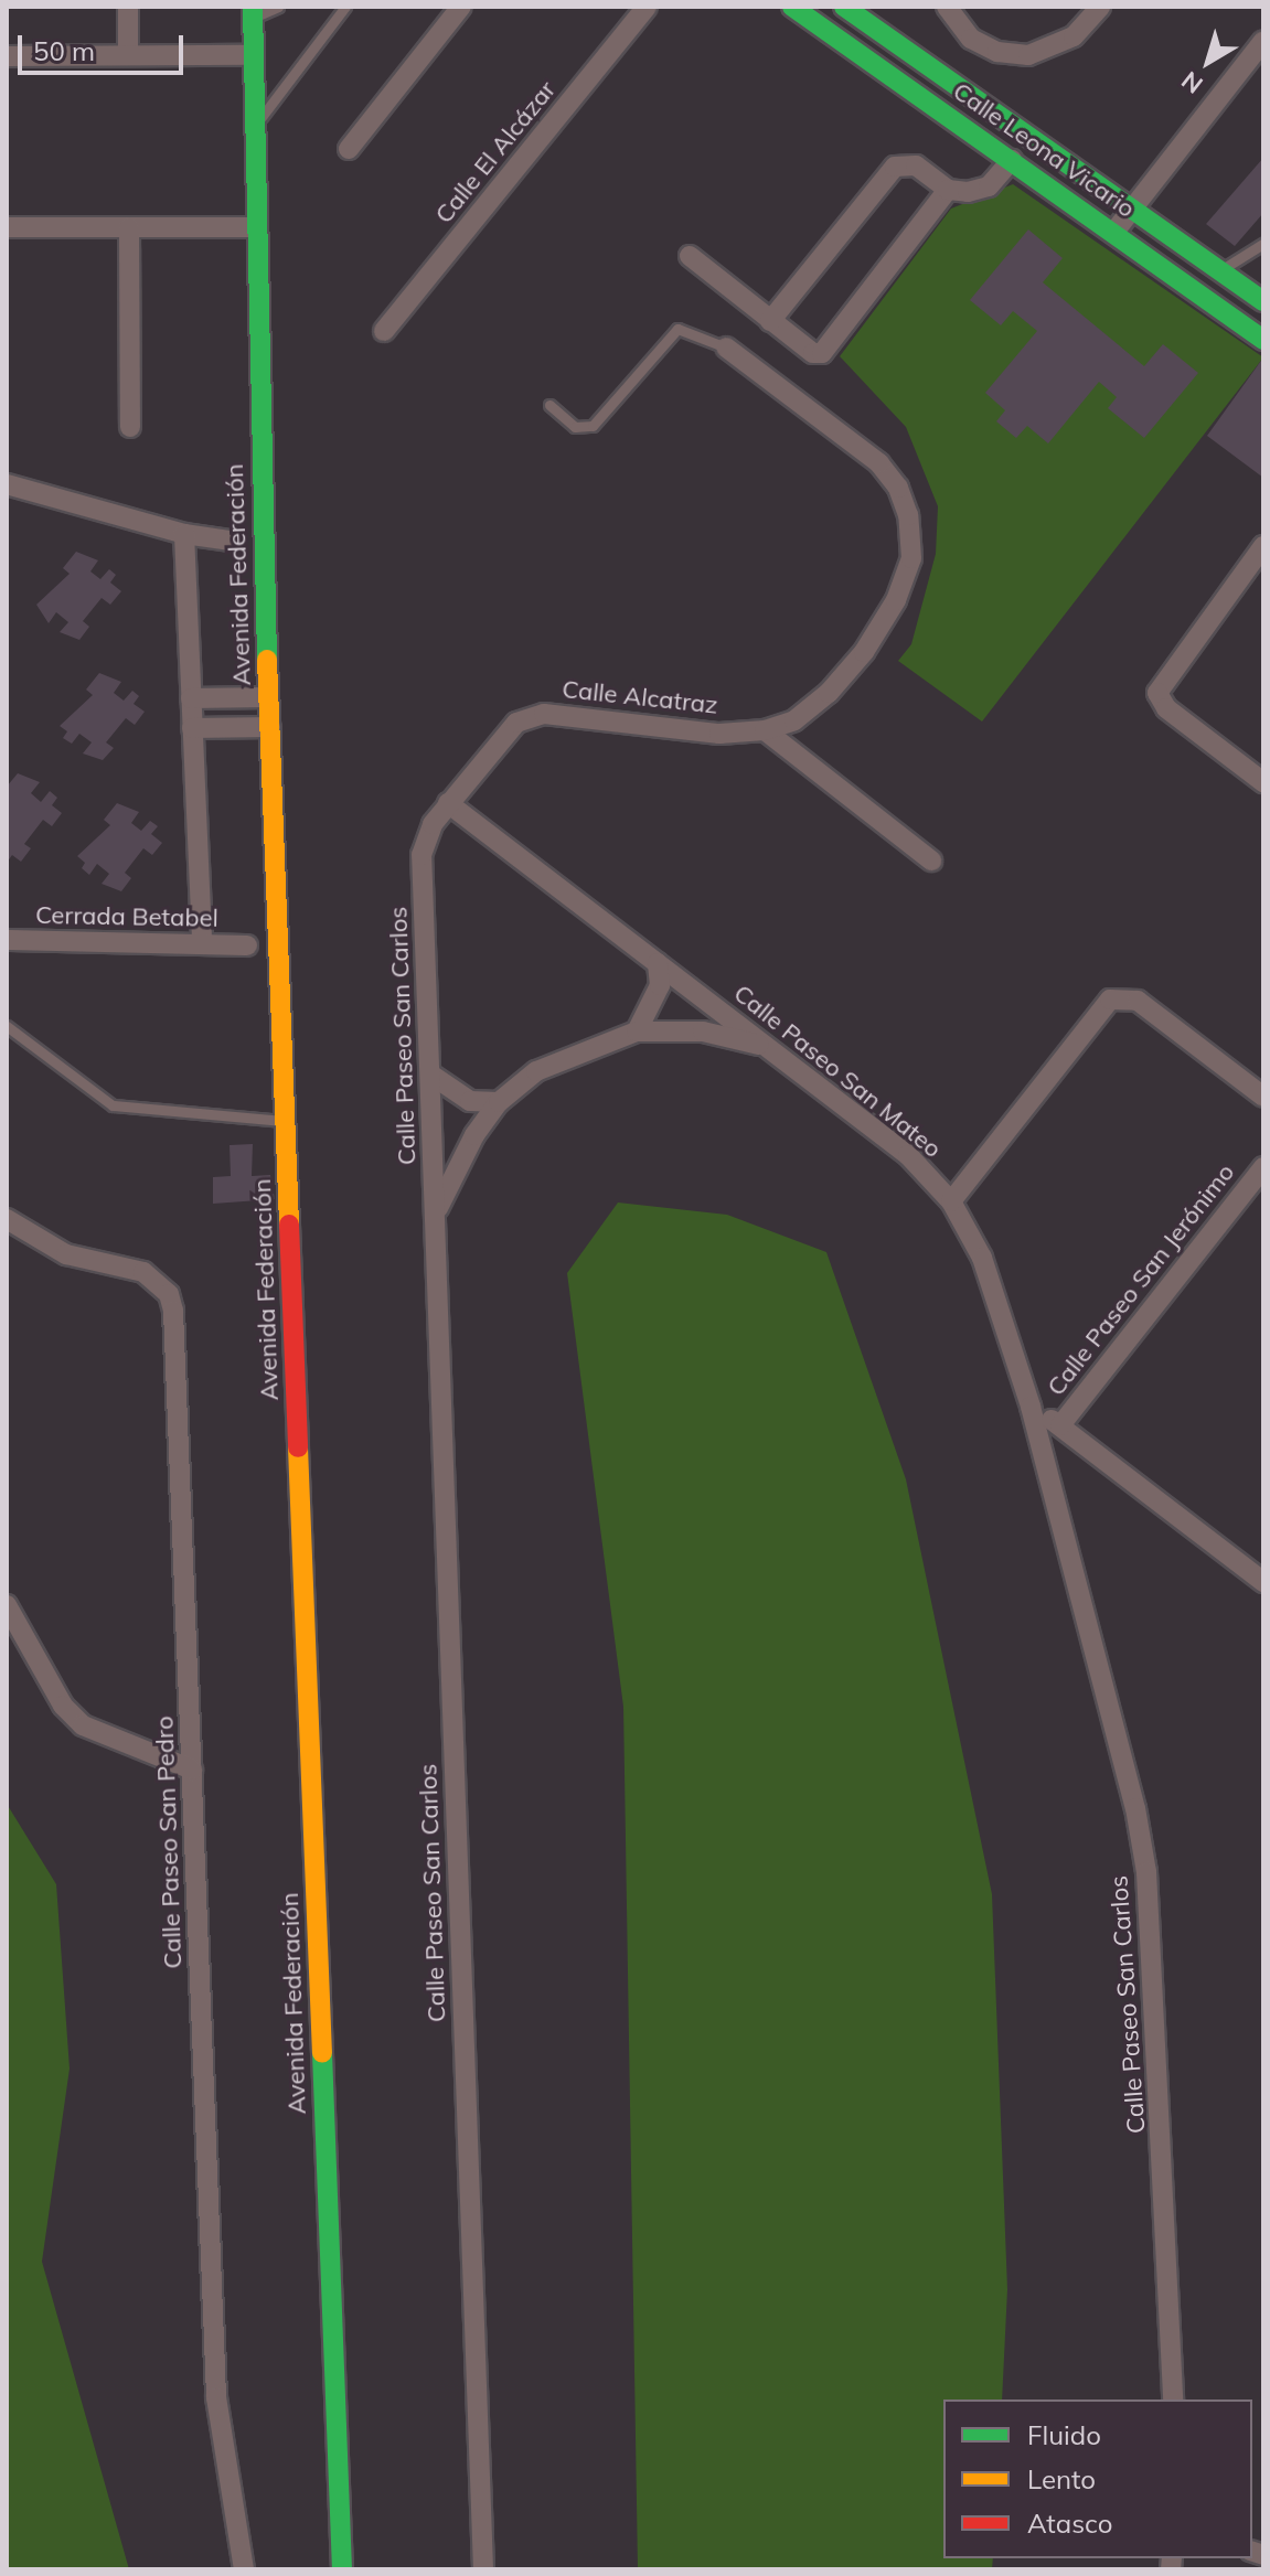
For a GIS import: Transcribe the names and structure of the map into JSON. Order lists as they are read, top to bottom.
{
  "streets": {
    "main road": ["Calle Leona Vicario", "Avenida Federación"],
    "street": [
      "Calle El Alcázar",
      "Calle Alcatraz",
      "Cerrada Betabel",
      "Calle Paseo San Carlos",
      "Calle Paseo San Mateo",
      "Calle Paseo San Jerónimo",
      "Calle Paseo San Pedro"
    ]
  },
  "crossings": [
    ["Calle Alcatraz", "Calle Paseo San Carlos"],
    ["Calle Alcatraz", "Calle Paseo San Mateo"],
    ["Calle Paseo San Carlos", "Calle Paseo San Mateo"]
  ],
  "legend": ["Fluido", "Lento", "Atasco"],
  "scale_bar": "50 m",
  "north": "bottom left"
}
